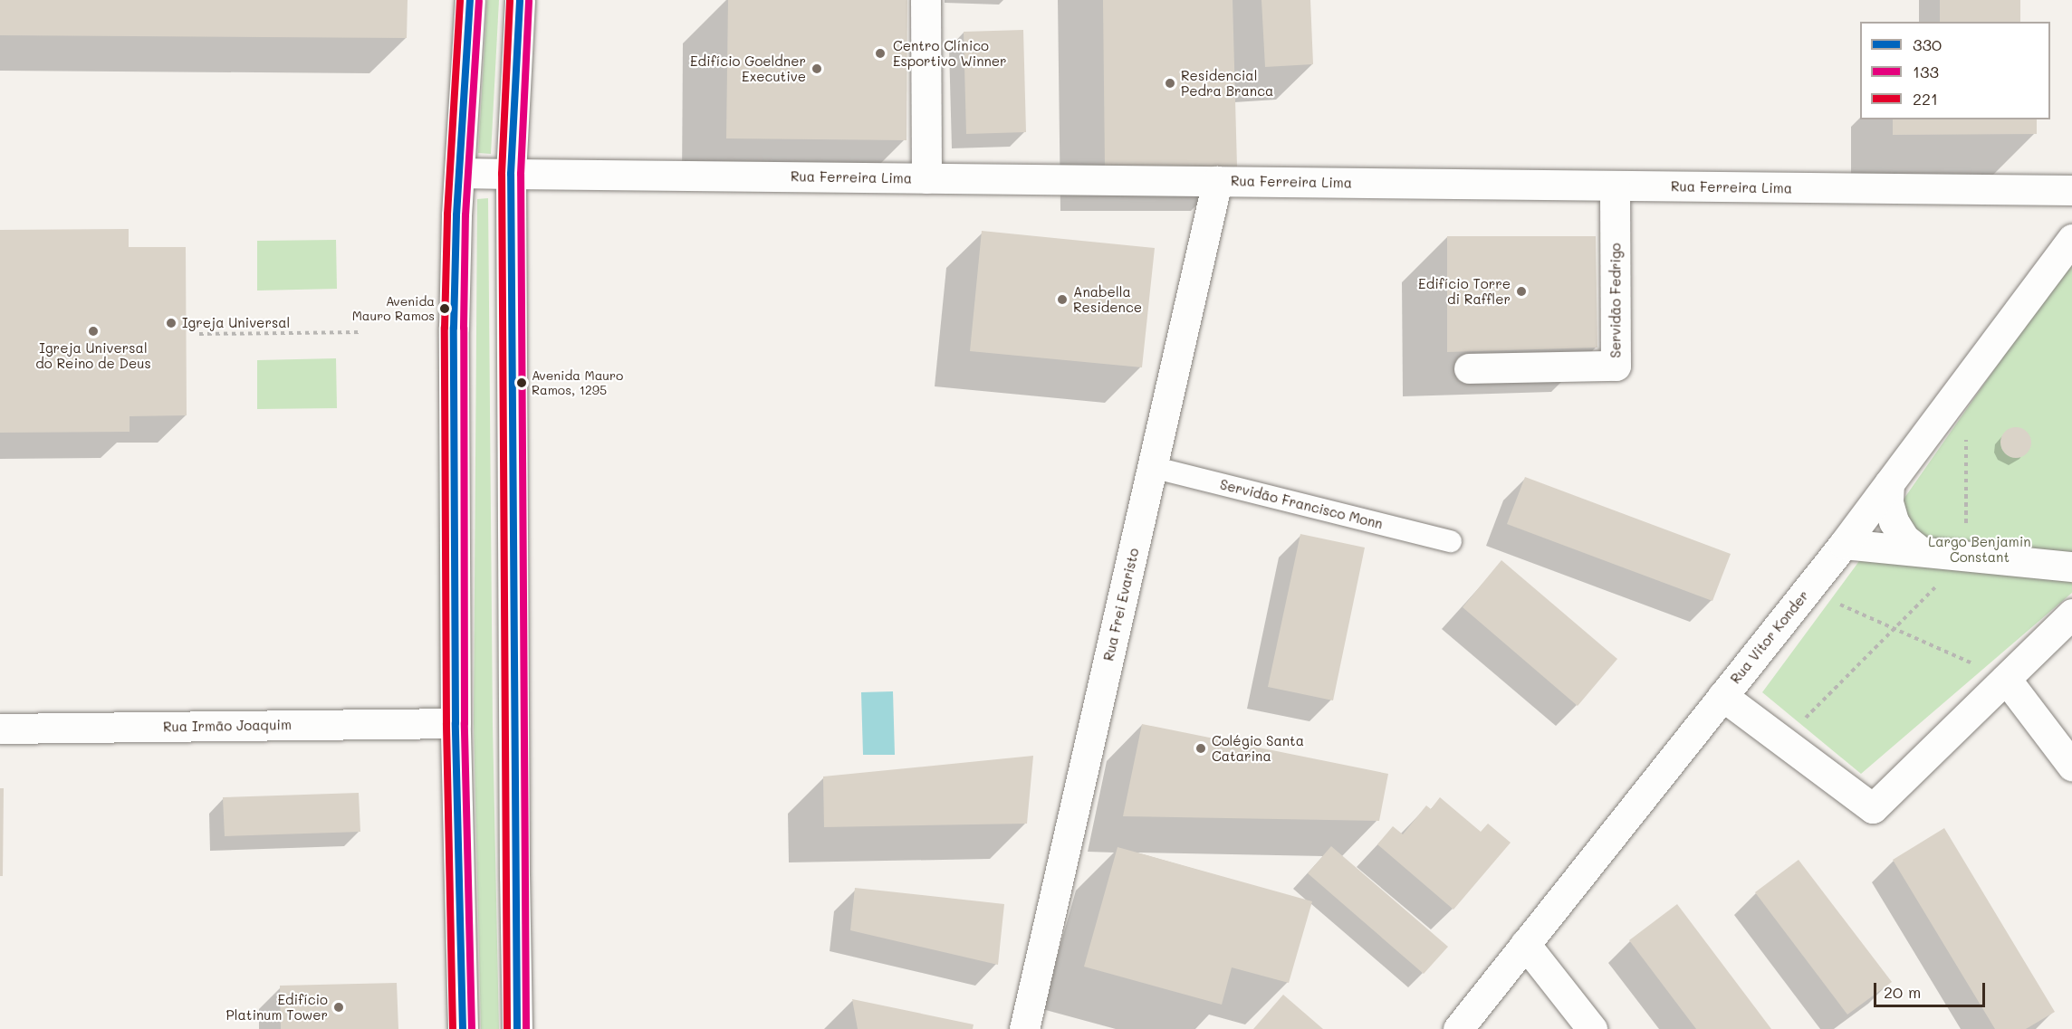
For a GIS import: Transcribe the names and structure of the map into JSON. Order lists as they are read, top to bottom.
{
  "streets": {
    "street": [
      "Rua Ferreira Lima",
      "Servidão Fedrigo",
      "Rua Frei Evaristo",
      "Rua Vitor Konder",
      "Rua Irmão Joaquim"
    ],
    "lane": ["Servidão Francisco Monn"]
  },
  "crossings": [
    ["Rua Ferreira Lima", "Servidão Fedrigo"],
    ["Rua Ferreira Lima", "Rua Frei Evaristo"],
    ["Servidão Francisco Monn", "Rua Frei Evaristo"]
  ],
  "parks": ["Largo Benjamin Constant"],
  "places": [
    "Centro Clínico Esportivo Winner",
    "Edifício Goeldner Executive",
    "Residencial Pedra Branca",
    "Edifício Torre di Raffler",
    "Anabella Residence",
    "Avenida Mauro Ramos",
    "Igreja Universal",
    "Igreja Universal do Reino de Deus",
    "Avenida Mauro Ramos, 1295",
    "Colégio Santa Catarina",
    "Edifício Platinum Tower"
  ],
  "lines": ["transit line 330", "transit line 221", "transit line 133"],
  "legend": ["330", "133", "221"],
  "scale_bar": "20 m"
}
